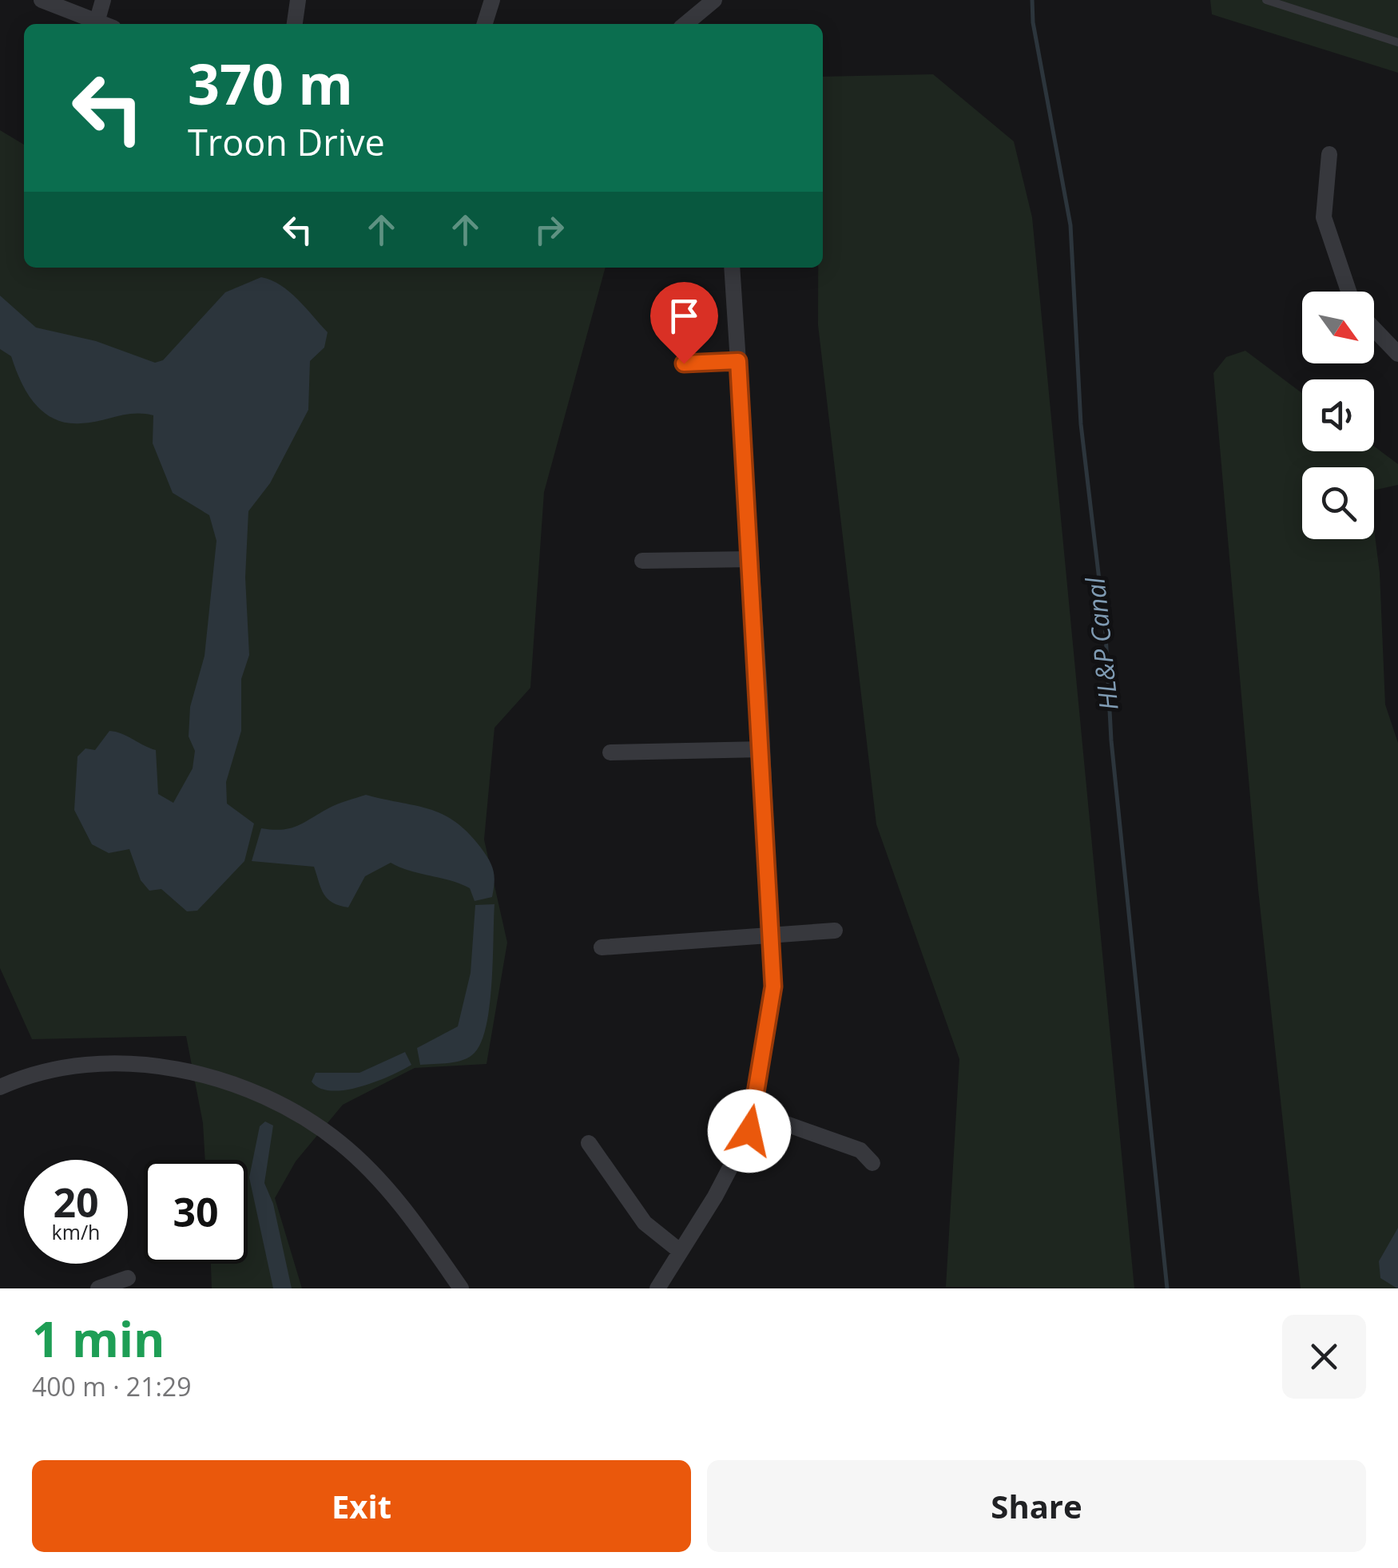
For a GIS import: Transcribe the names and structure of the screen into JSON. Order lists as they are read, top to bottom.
{
  "water": ["HL&P Canal"],
  "north": "bottom right",
  "page": {
    "turn": ["370 m", "Troon Drive"],
    "speed": "20 km/h",
    "limit": "30",
    "heading": ["1 min", "400 m · 21:29"],
    "buttons": ["Exit", "Share"]
  }
}
